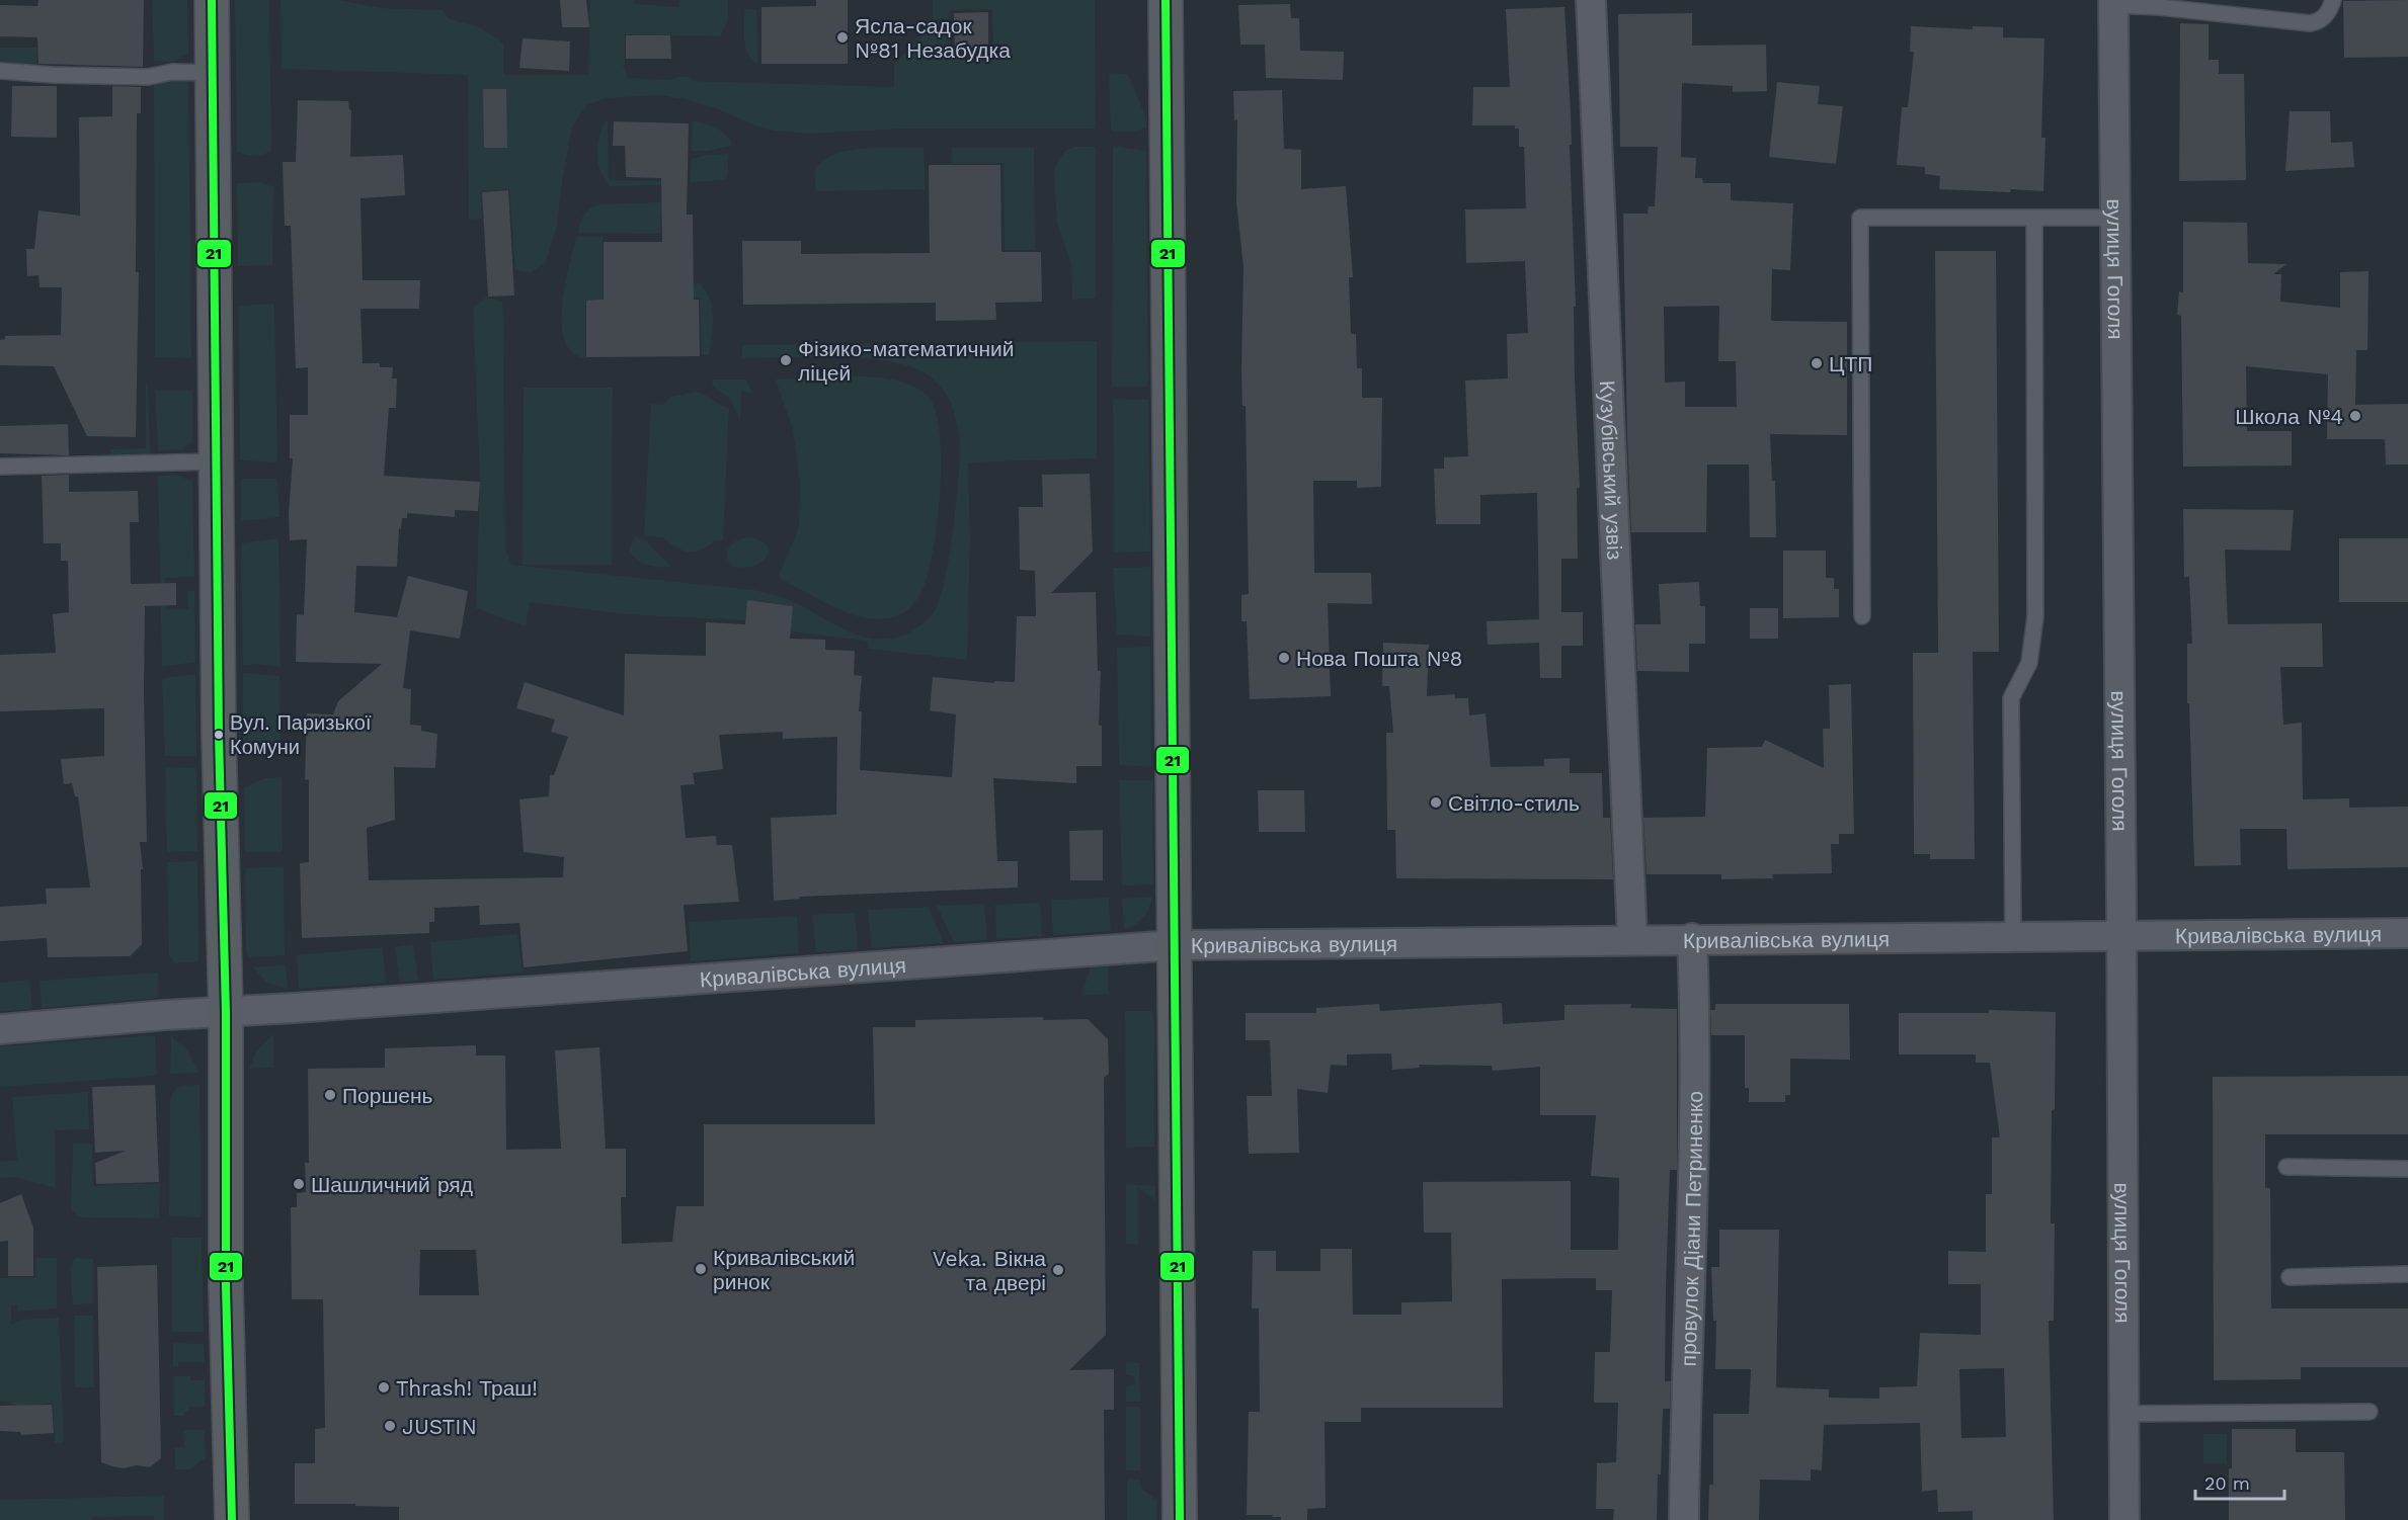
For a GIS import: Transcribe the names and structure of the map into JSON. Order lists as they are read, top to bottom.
{
  "streets": {
    "street": [
      "вулиця Гоголя",
      "Кузубівський узвіз",
      "Кривалівська вулиця",
      "провулок Діани Петриненко"
    ]
  },
  "crossings": [
    ["вулиця Гоголя", "Кривалівська вулиця"],
    ["Кузубівський узвіз", "Кривалівська вулиця"],
    ["Кривалівська вулиця", "провулок Діани Петриненко"]
  ],
  "places": [
    "Ясла-садок №81 Незабудка",
    "Фізико-математичний ліцей",
    "ЦТП",
    "Школа №4",
    "Нова Пошта №8",
    "Вул. Паризької Комуни",
    "Світло-стиль",
    "Поршень",
    "Шашличний ряд",
    "Кривалівський ринок",
    "Veka. Вікна та двері",
    "Thrash! Траш!",
    "JUSTIN"
  ],
  "lines": ["transit line 21"],
  "scale_bar": "20 m"
}
